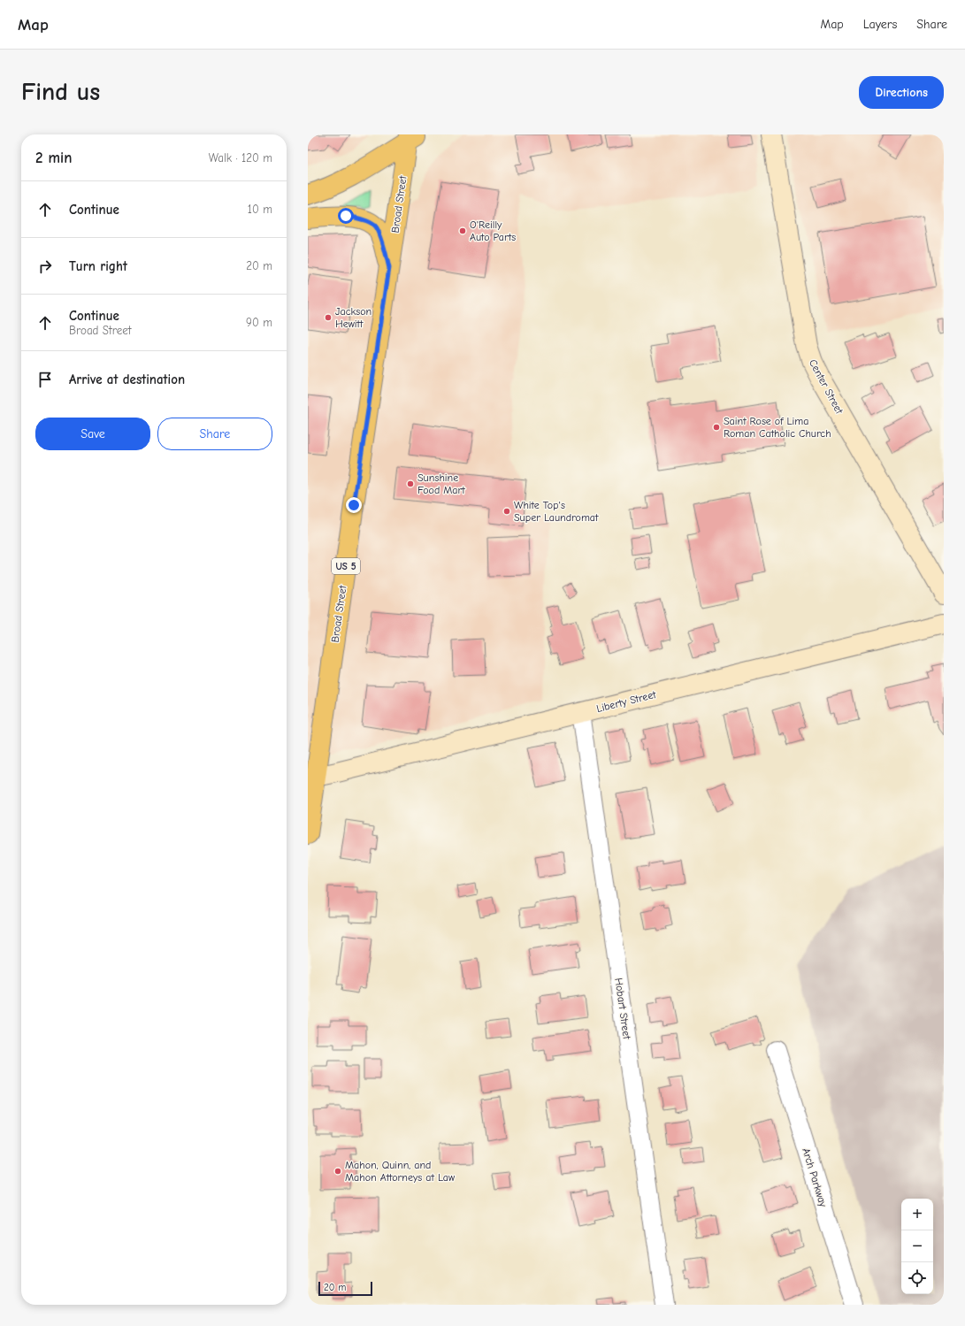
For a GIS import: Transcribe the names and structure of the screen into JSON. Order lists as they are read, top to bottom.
{
  "streets": {
    "main road": [
      "Broad Street",
      "Center Street",
      "US 5",
      "Liberty Street"
    ],
    "street": ["Hobart Street", "Arch Parkway"]
  },
  "crossings": [
    ["Broad Street", "Liberty Street"],
    ["Liberty Street", "Hobart Street"]
  ],
  "places": [
    "O'Reilly Auto Parts",
    "Jackson Hewitt",
    "Saint Rose of Lima Roman Catholic Church",
    "Sunshine Food Mart",
    "White Top's Super Laundromat",
    "Mahon, Quinn, and Mahon Attorneys at Law"
  ],
  "scale_bar": "20 m",
  "page": {
    "header": "Map",
    "nav": ["Map", "Layers", "Share"],
    "buttons": [
      "Directions",
      ["Save", "Share"]
    ],
    "title": "Find us",
    "heading": ["2 min", "Walk · 120 m"],
    "list": [
      ["Continue", "10 m"],
      ["Turn right", "20 m"],
      ["Continue", "Broad Street", "90 m"],
      "Arrive at destination"
    ],
    "map_buttons": ["+", "−"],
    "scale": "20 m"
  }
}
